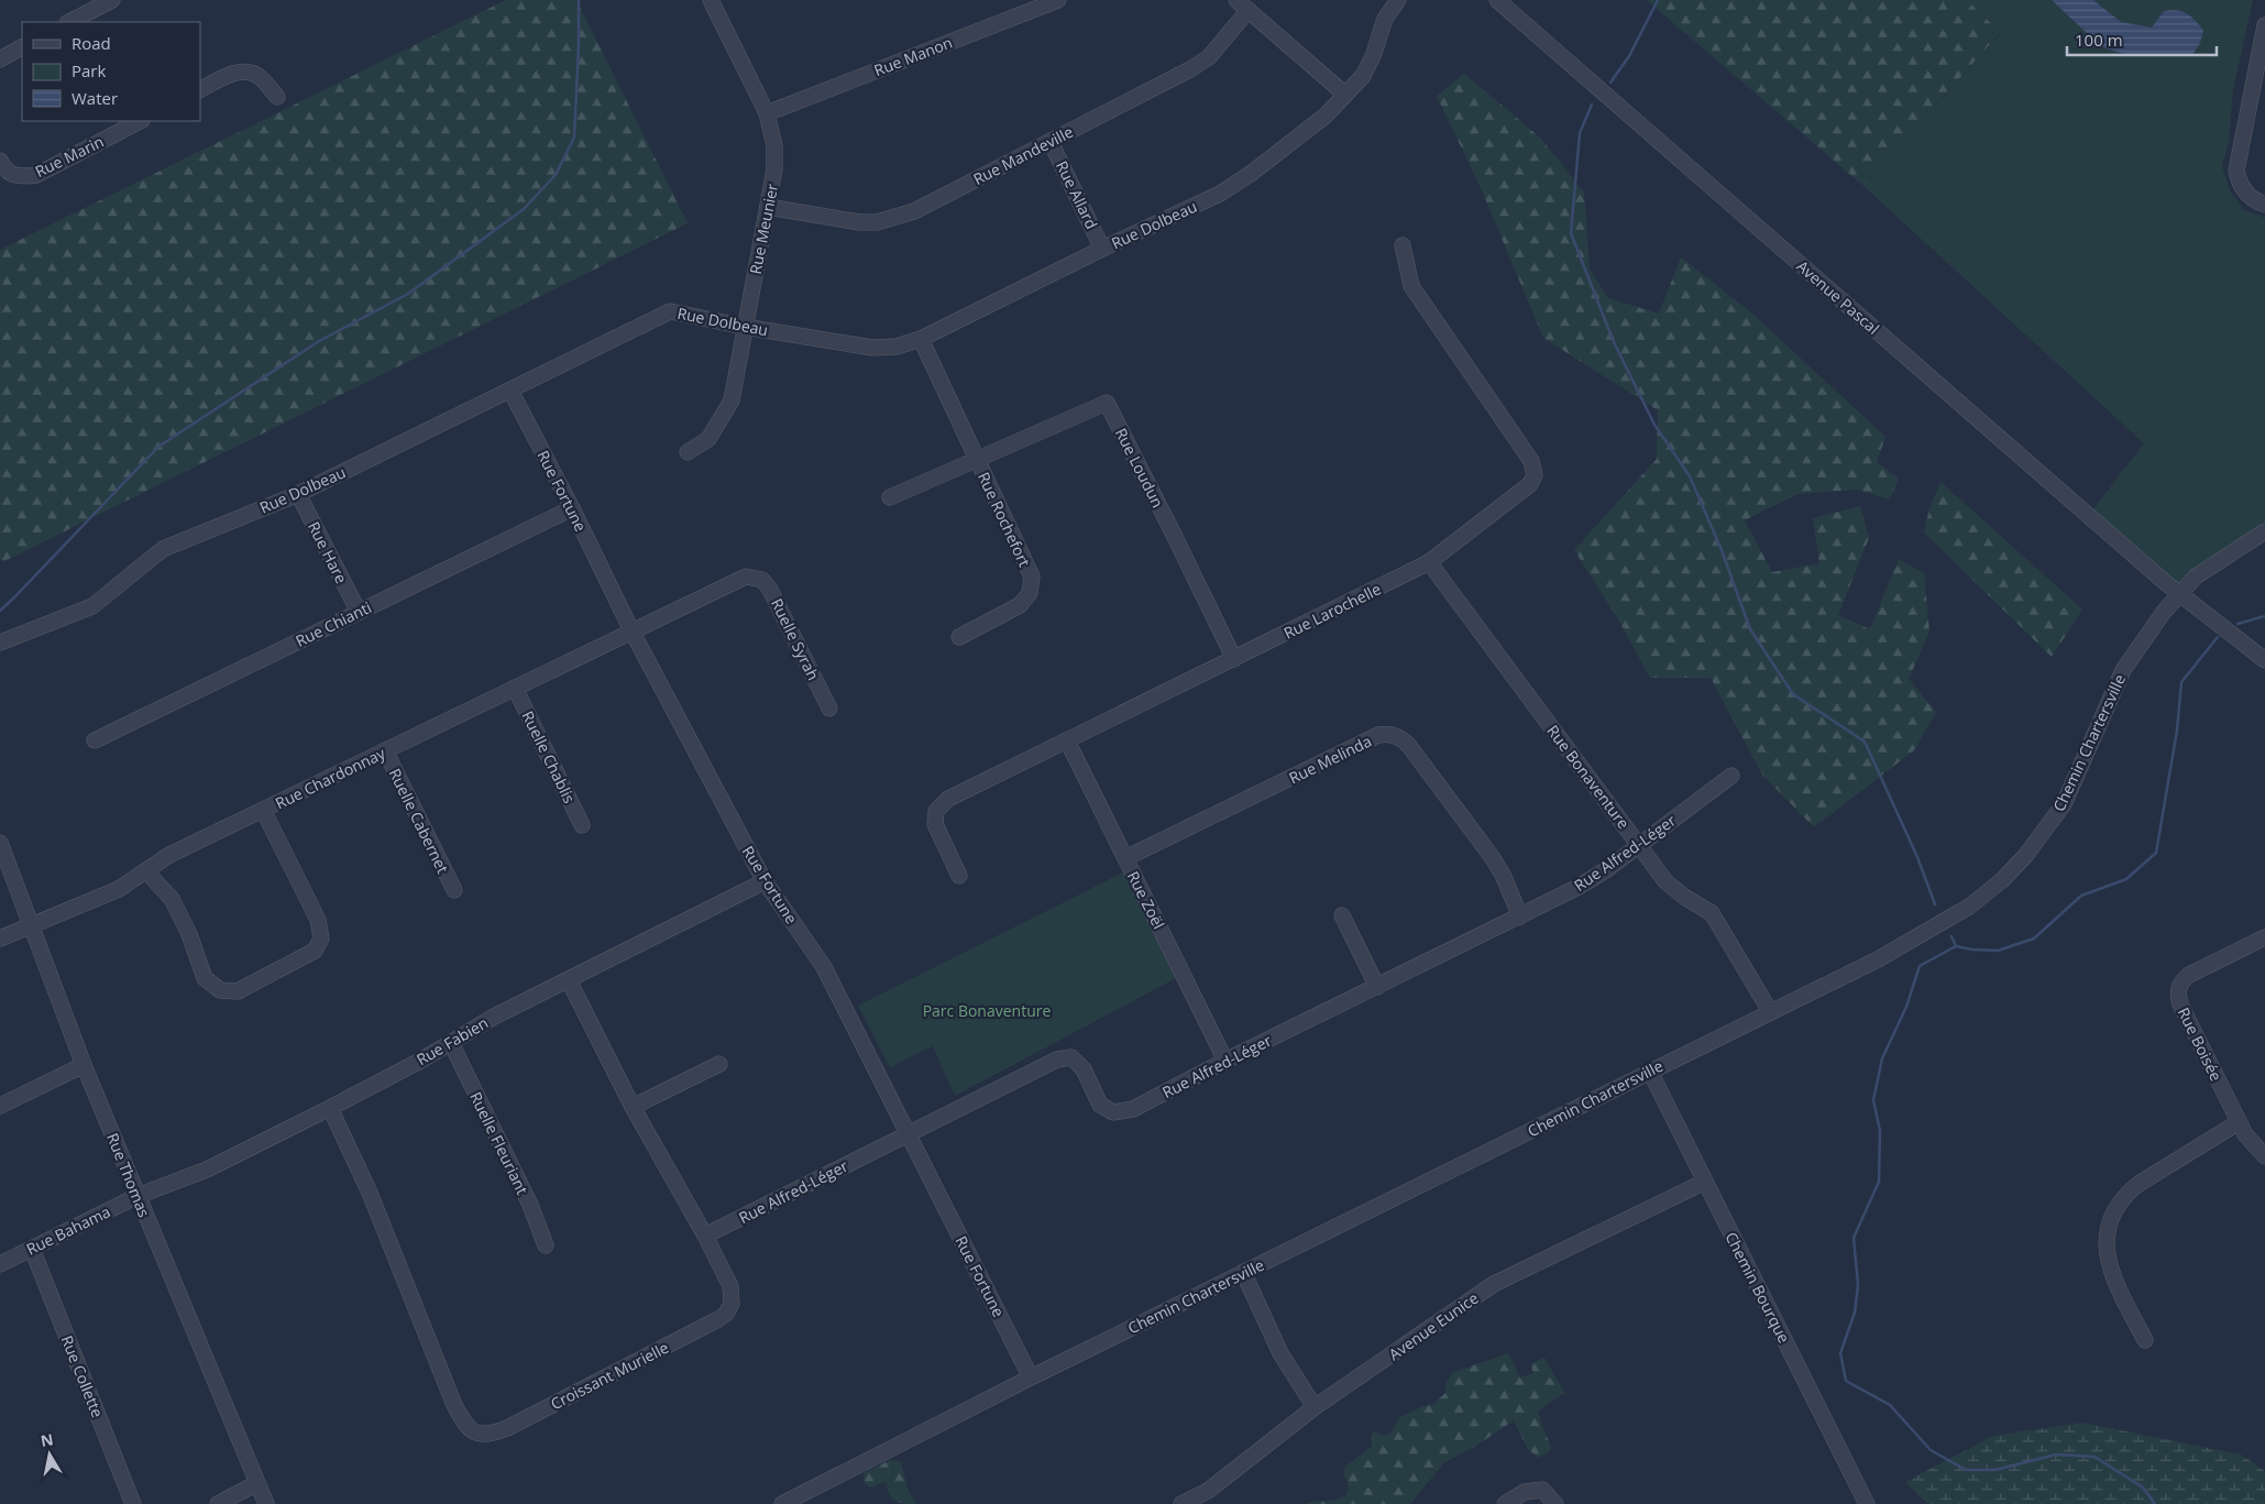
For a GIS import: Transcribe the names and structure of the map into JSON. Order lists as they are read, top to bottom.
{
  "streets": {
    "street": [
      "Rue Manon",
      "Rue Mandeville",
      "Rue Marin",
      "Rue Allard",
      "Rue Dolbeau",
      "Rue Meunier",
      "Avenue Pascal",
      "Rue Loudun",
      "Rue Fortune",
      "Rue Rochefort",
      "Rue Hare",
      "Rue Larochelle",
      "Rue Chianti",
      "Ruelle Syrah",
      "Chemin Chartersville",
      "Ruelle Chablis",
      "Rue Melinda",
      "Rue Bonaventure",
      "Rue Chardonnay",
      "Ruelle Cabernet",
      "Rue Alfred-Léger",
      "Rue Zoël",
      "Rue Fabien",
      "Rue Boisée",
      "Ruelle Fleuriant",
      "Rue Thomas",
      "Rue Bahama",
      "Chemin Bourque",
      "Avenue Eunice",
      "Croissant Murielle",
      "Rue Collette"
    ]
  },
  "crossings": [
    ["Rue Manon", "Rue Meunier"],
    ["Rue Mandeville", "Rue Allard"],
    ["Rue Mandeville", "Rue Meunier"],
    ["Rue Allard", "Rue Dolbeau"],
    ["Rue Dolbeau", "Rue Meunier"],
    ["Rue Dolbeau", "Rue Fortune"],
    ["Rue Dolbeau", "Rue Rochefort"],
    ["Rue Dolbeau", "Rue Hare"],
    ["Avenue Pascal", "Chemin Chartersville"],
    ["Rue Loudun", "Rue Rochefort"],
    ["Rue Loudun", "Rue Larochelle"],
    ["Rue Fortune", "Rue Chianti"],
    ["Rue Fortune", "Ruelle Syrah"],
    ["Rue Fortune", "Chemin Chartersville"],
    ["Rue Fortune", "Rue Chardonnay"],
    ["Rue Fortune", "Rue Alfred-Léger"],
    ["Rue Fortune", "Rue Fabien"],
    ["Rue Hare", "Rue Chianti"],
    ["Rue Larochelle", "Rue Bonaventure"],
    ["Rue Larochelle", "Rue Zoël"],
    ["Ruelle Syrah", "Rue Chardonnay"],
    ["Chemin Chartersville", "Rue Bonaventure"],
    ["Chemin Chartersville", "Chemin Bourque"],
    ["Ruelle Chablis", "Rue Chardonnay"],
    ["Rue Melinda", "Rue Alfred-Léger"],
    ["Rue Melinda", "Rue Zoël"],
    ["Rue Bonaventure", "Rue Alfred-Léger"],
    ["Rue Chardonnay", "Ruelle Cabernet"],
    ["Rue Chardonnay", "Rue Thomas"],
    ["Rue Alfred-Léger", "Rue Zoël"],
    ["Rue Alfred-Léger", "Croissant Murielle"],
    ["Rue Fabien", "Ruelle Fleuriant"],
    ["Rue Fabien", "Rue Thomas"],
    ["Rue Fabien", "Rue Bahama"],
    ["Rue Fabien", "Croissant Murielle"],
    ["Rue Thomas", "Rue Bahama"],
    ["Rue Bahama", "Rue Collette"],
    ["Chemin Bourque", "Avenue Eunice"]
  ],
  "parks": ["Parc Bonaventure"],
  "legend": ["Road", "Park", "Water"],
  "scale_bar": "100 m",
  "north": "top"
}
